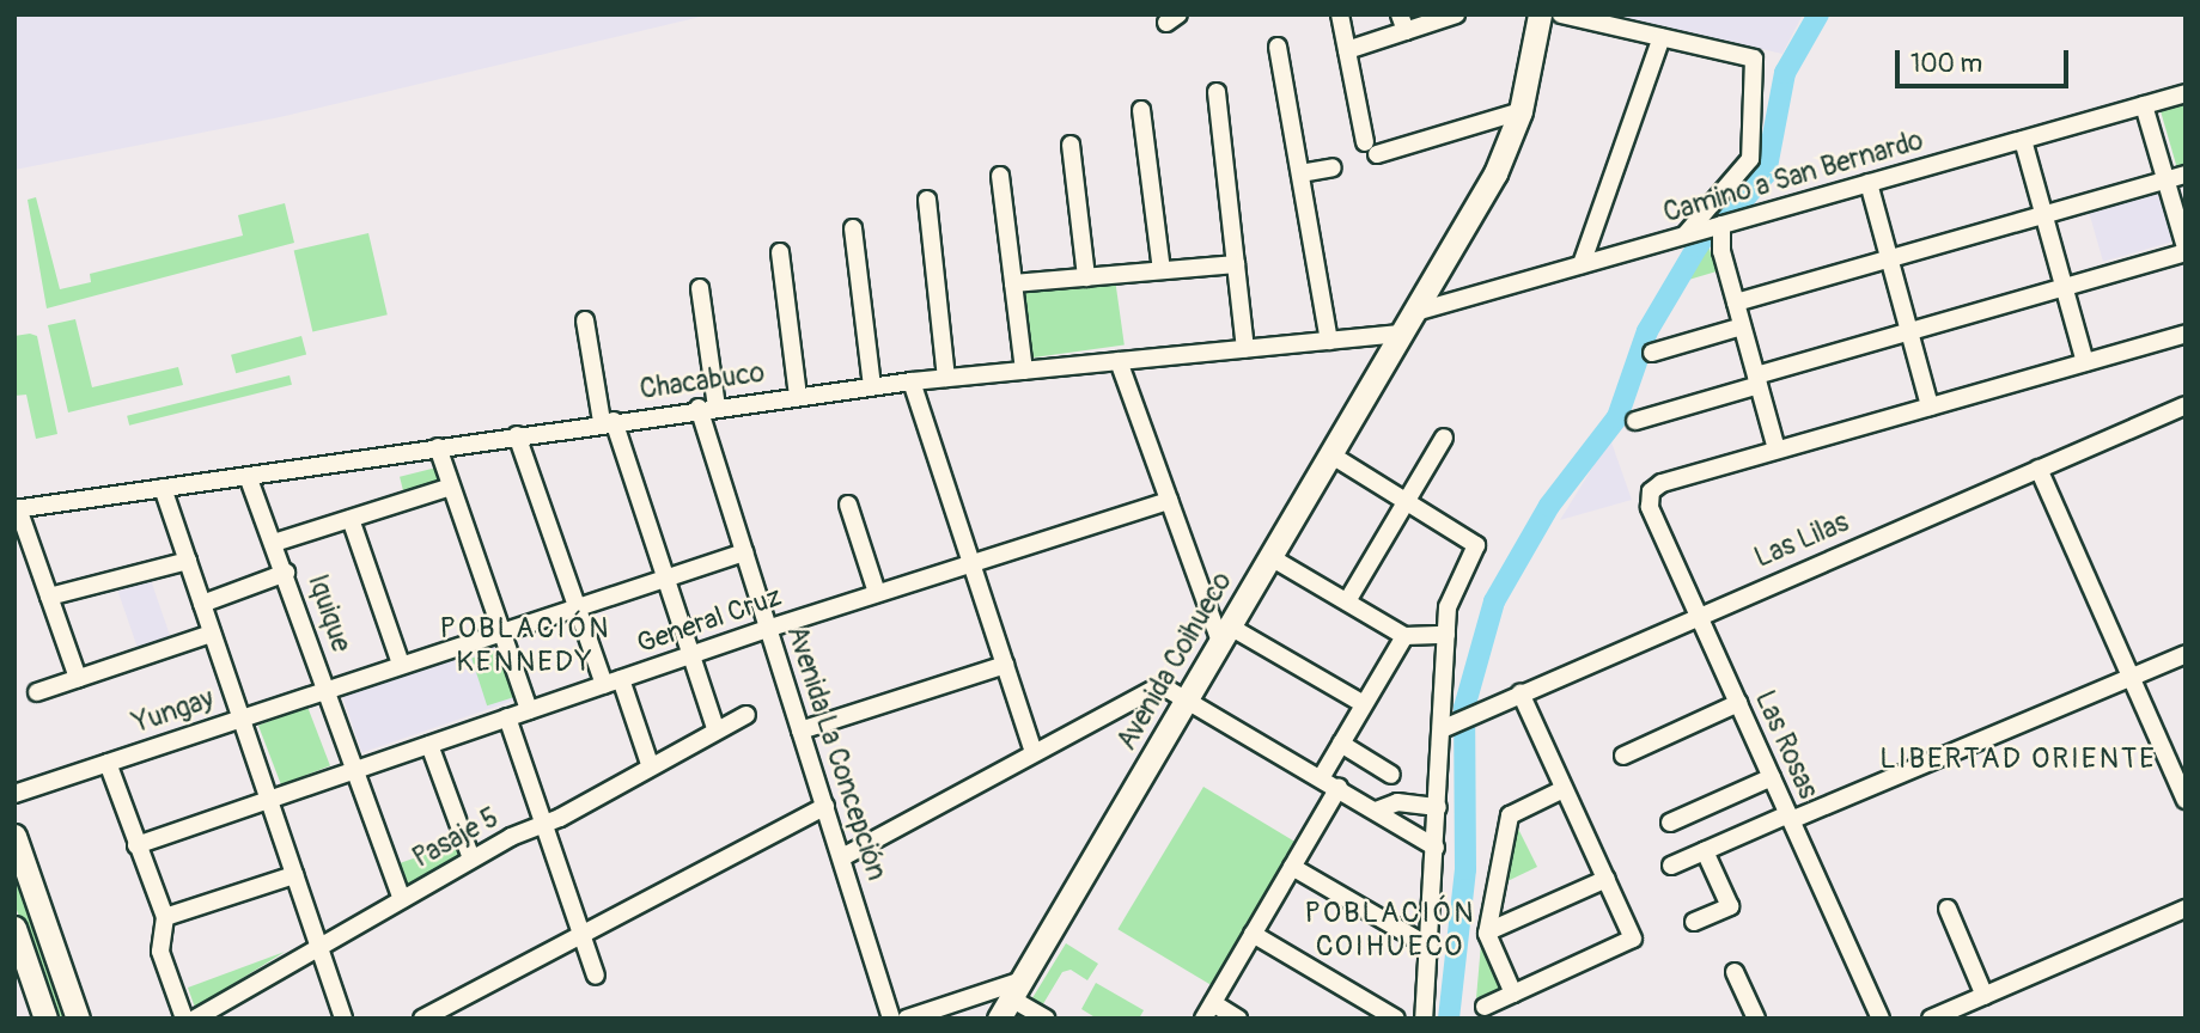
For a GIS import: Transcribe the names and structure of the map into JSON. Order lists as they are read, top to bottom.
{
  "streets": {
    "main road": ["Avenida Coihueco"],
    "street": [
      "Camino a San Bernardo",
      "Chacabuco",
      "Las Lilas",
      "Iquique",
      "General Cruz",
      "Yungay",
      "Las Rosas",
      "Avenida La Concepción",
      "Pasaje 5"
    ]
  },
  "crossings": [
    ["Camino a San Bernardo", "Avenida Coihueco"],
    ["Chacabuco", "Iquique"],
    ["Chacabuco", "Avenida Coihueco"],
    ["Chacabuco", "Avenida La Concepción"],
    ["Las Lilas", "Las Rosas"],
    ["Iquique", "General Cruz"],
    ["Iquique", "Yungay"],
    ["Iquique", "Pasaje 5"],
    ["General Cruz", "Avenida La Concepción"],
    ["Yungay", "Avenida La Concepción"]
  ],
  "districts": ["POBLACIÓN KENNEDY", "LIBERTAD ORIENTE", "POBLACIÓN COIHUECO"],
  "scale_bar": "100 m"
}
